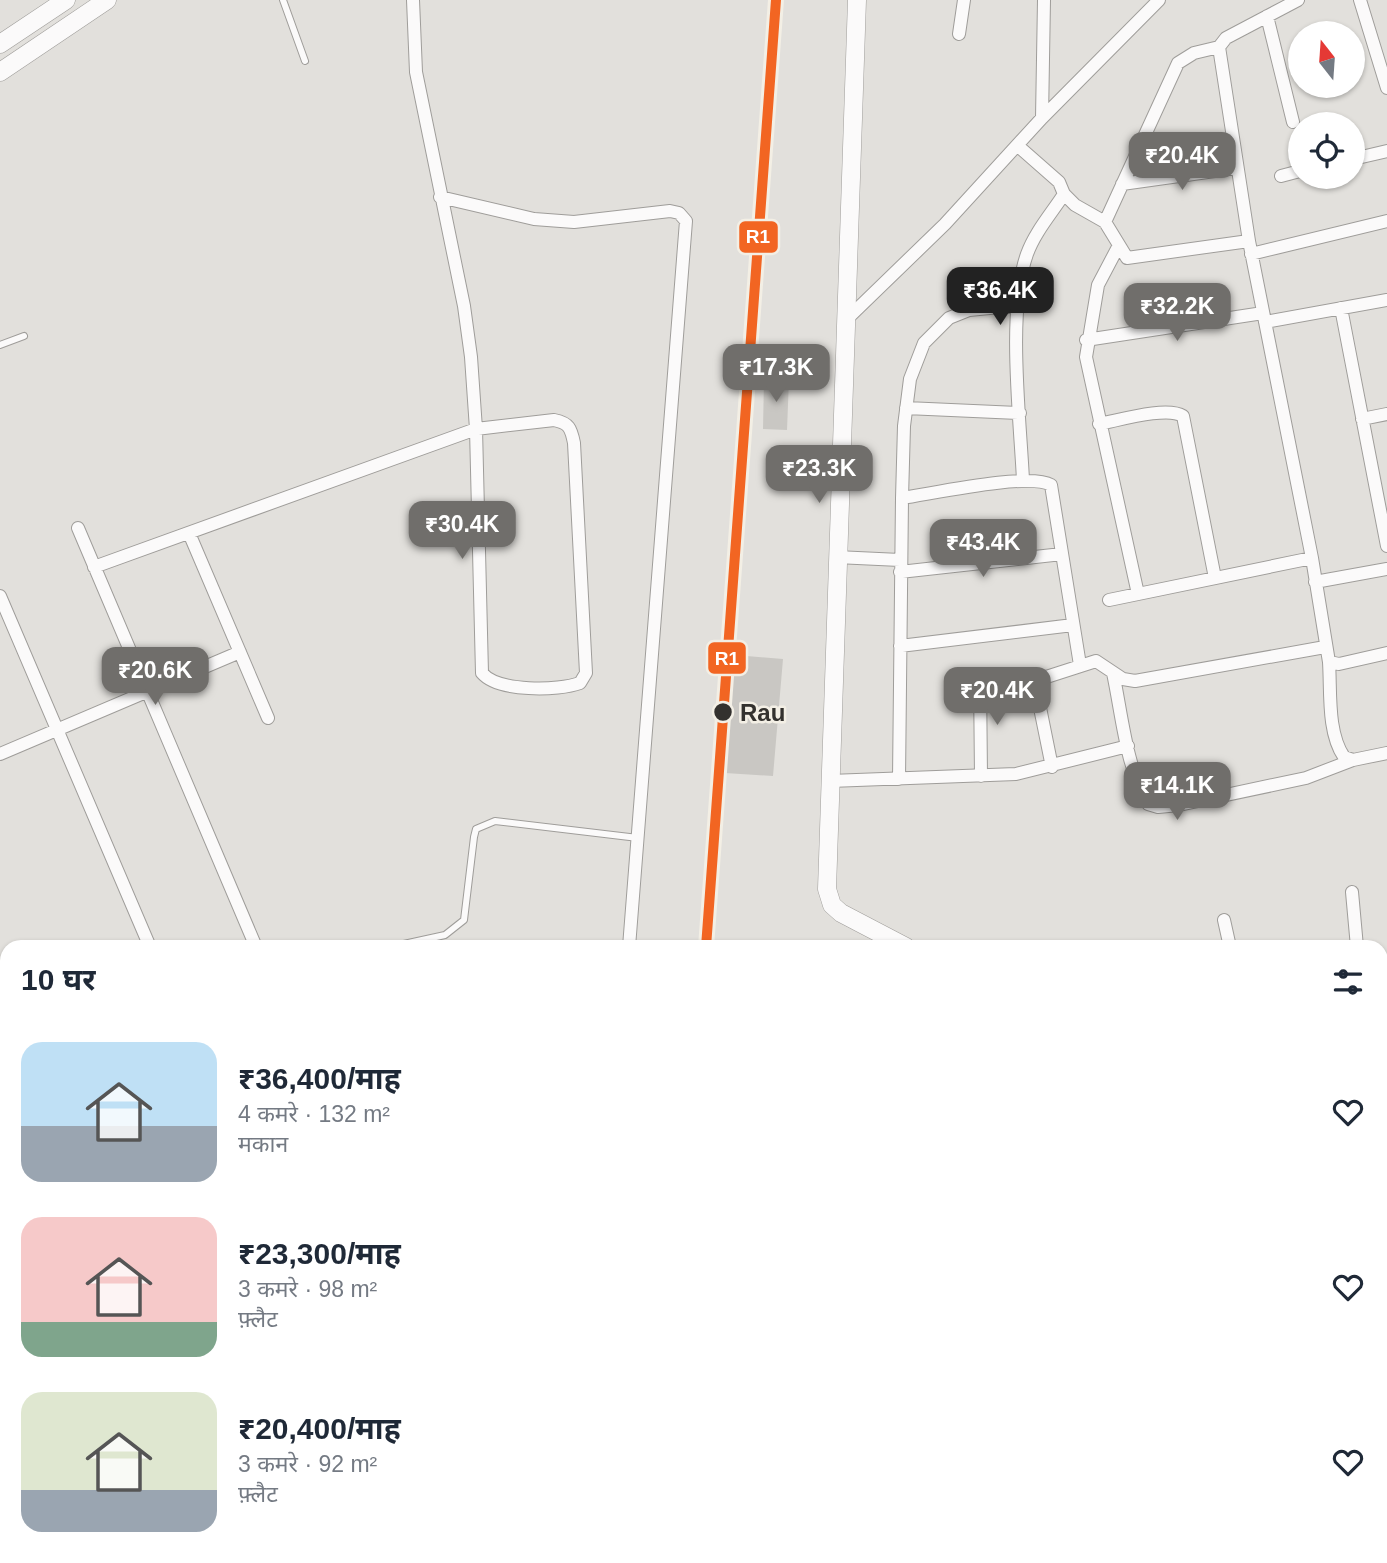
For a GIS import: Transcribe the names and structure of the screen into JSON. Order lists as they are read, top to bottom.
{
  "places": ["Rau"],
  "lines": ["transit line R1"],
  "north": "top",
  "page": {
    "price": [
      "₹20.4K",
      "₹36.4K",
      "₹32.2K",
      "₹17.3K",
      "₹23.3K",
      "₹30.4K",
      "₹43.4K",
      "₹20.6K",
      "₹20.4K",
      "₹14.1K"
    ],
    "heading": "10 घर",
    "list": [
      {
        "name": "₹36,400/माह",
        "note": "4 कमरे · 132 m² · मकान"
      },
      {
        "name": "₹23,300/माह",
        "note": "3 कमरे · 98 m² · फ़्लैट"
      },
      {
        "name": "₹20,400/माह",
        "note": "3 कमरे · 92 m² · फ़्लैट"
      }
    ]
  }
}
